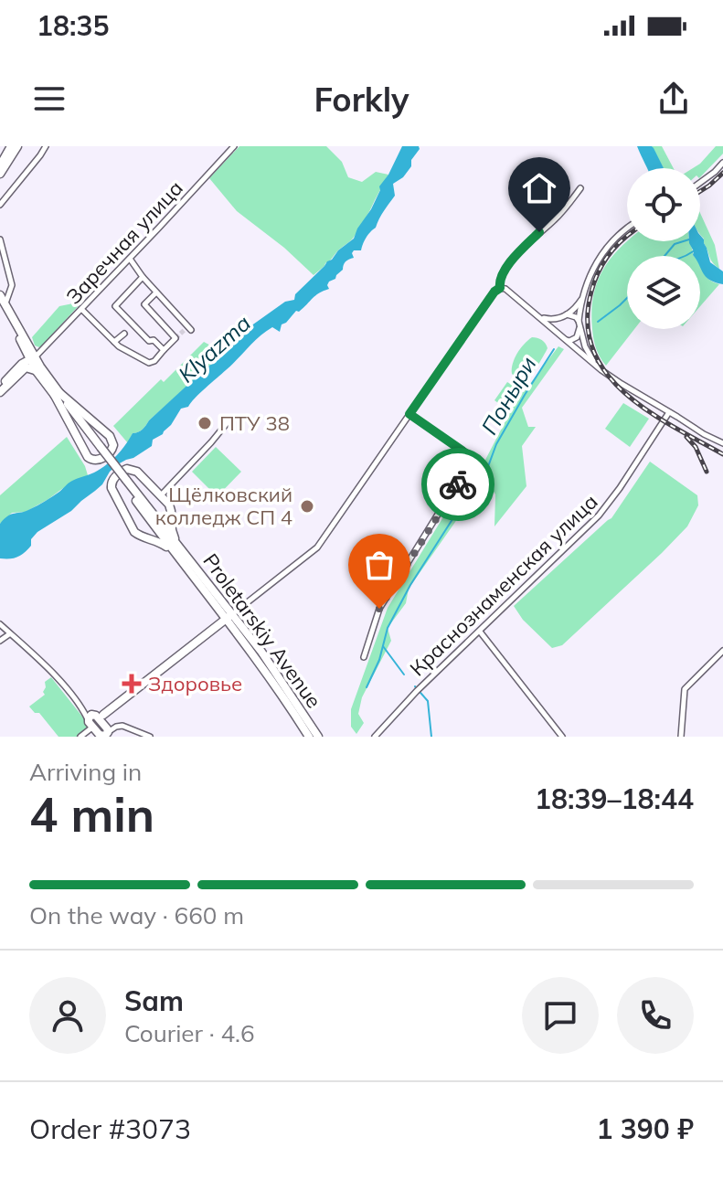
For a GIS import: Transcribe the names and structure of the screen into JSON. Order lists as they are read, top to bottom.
{
  "streets": {
    "main road": ["Proletarskiy Avenue"],
    "street": ["Заречная улица", "Краснознаменская улица"]
  },
  "crossings": [
    ["Заречная улица", "Proletarskiy Avenue"]
  ],
  "water": ["Klyazma", "Поныри"],
  "places": {
    "other": ["ПТУ 38", "Щёлковский колледж СП 4"],
    "health": ["Здоровье"]
  },
  "page": {
    "status": "18:35",
    "header": "Forkly",
    "heading": ["4 min", "Arriving in", "18:39–18:44"],
    "panel": [
      "Sam",
      "Courier · 4.6",
      "Order #3073",
      "1 390 ₽"
    ],
    "bar": "On the way · 660 m"
  }
}
